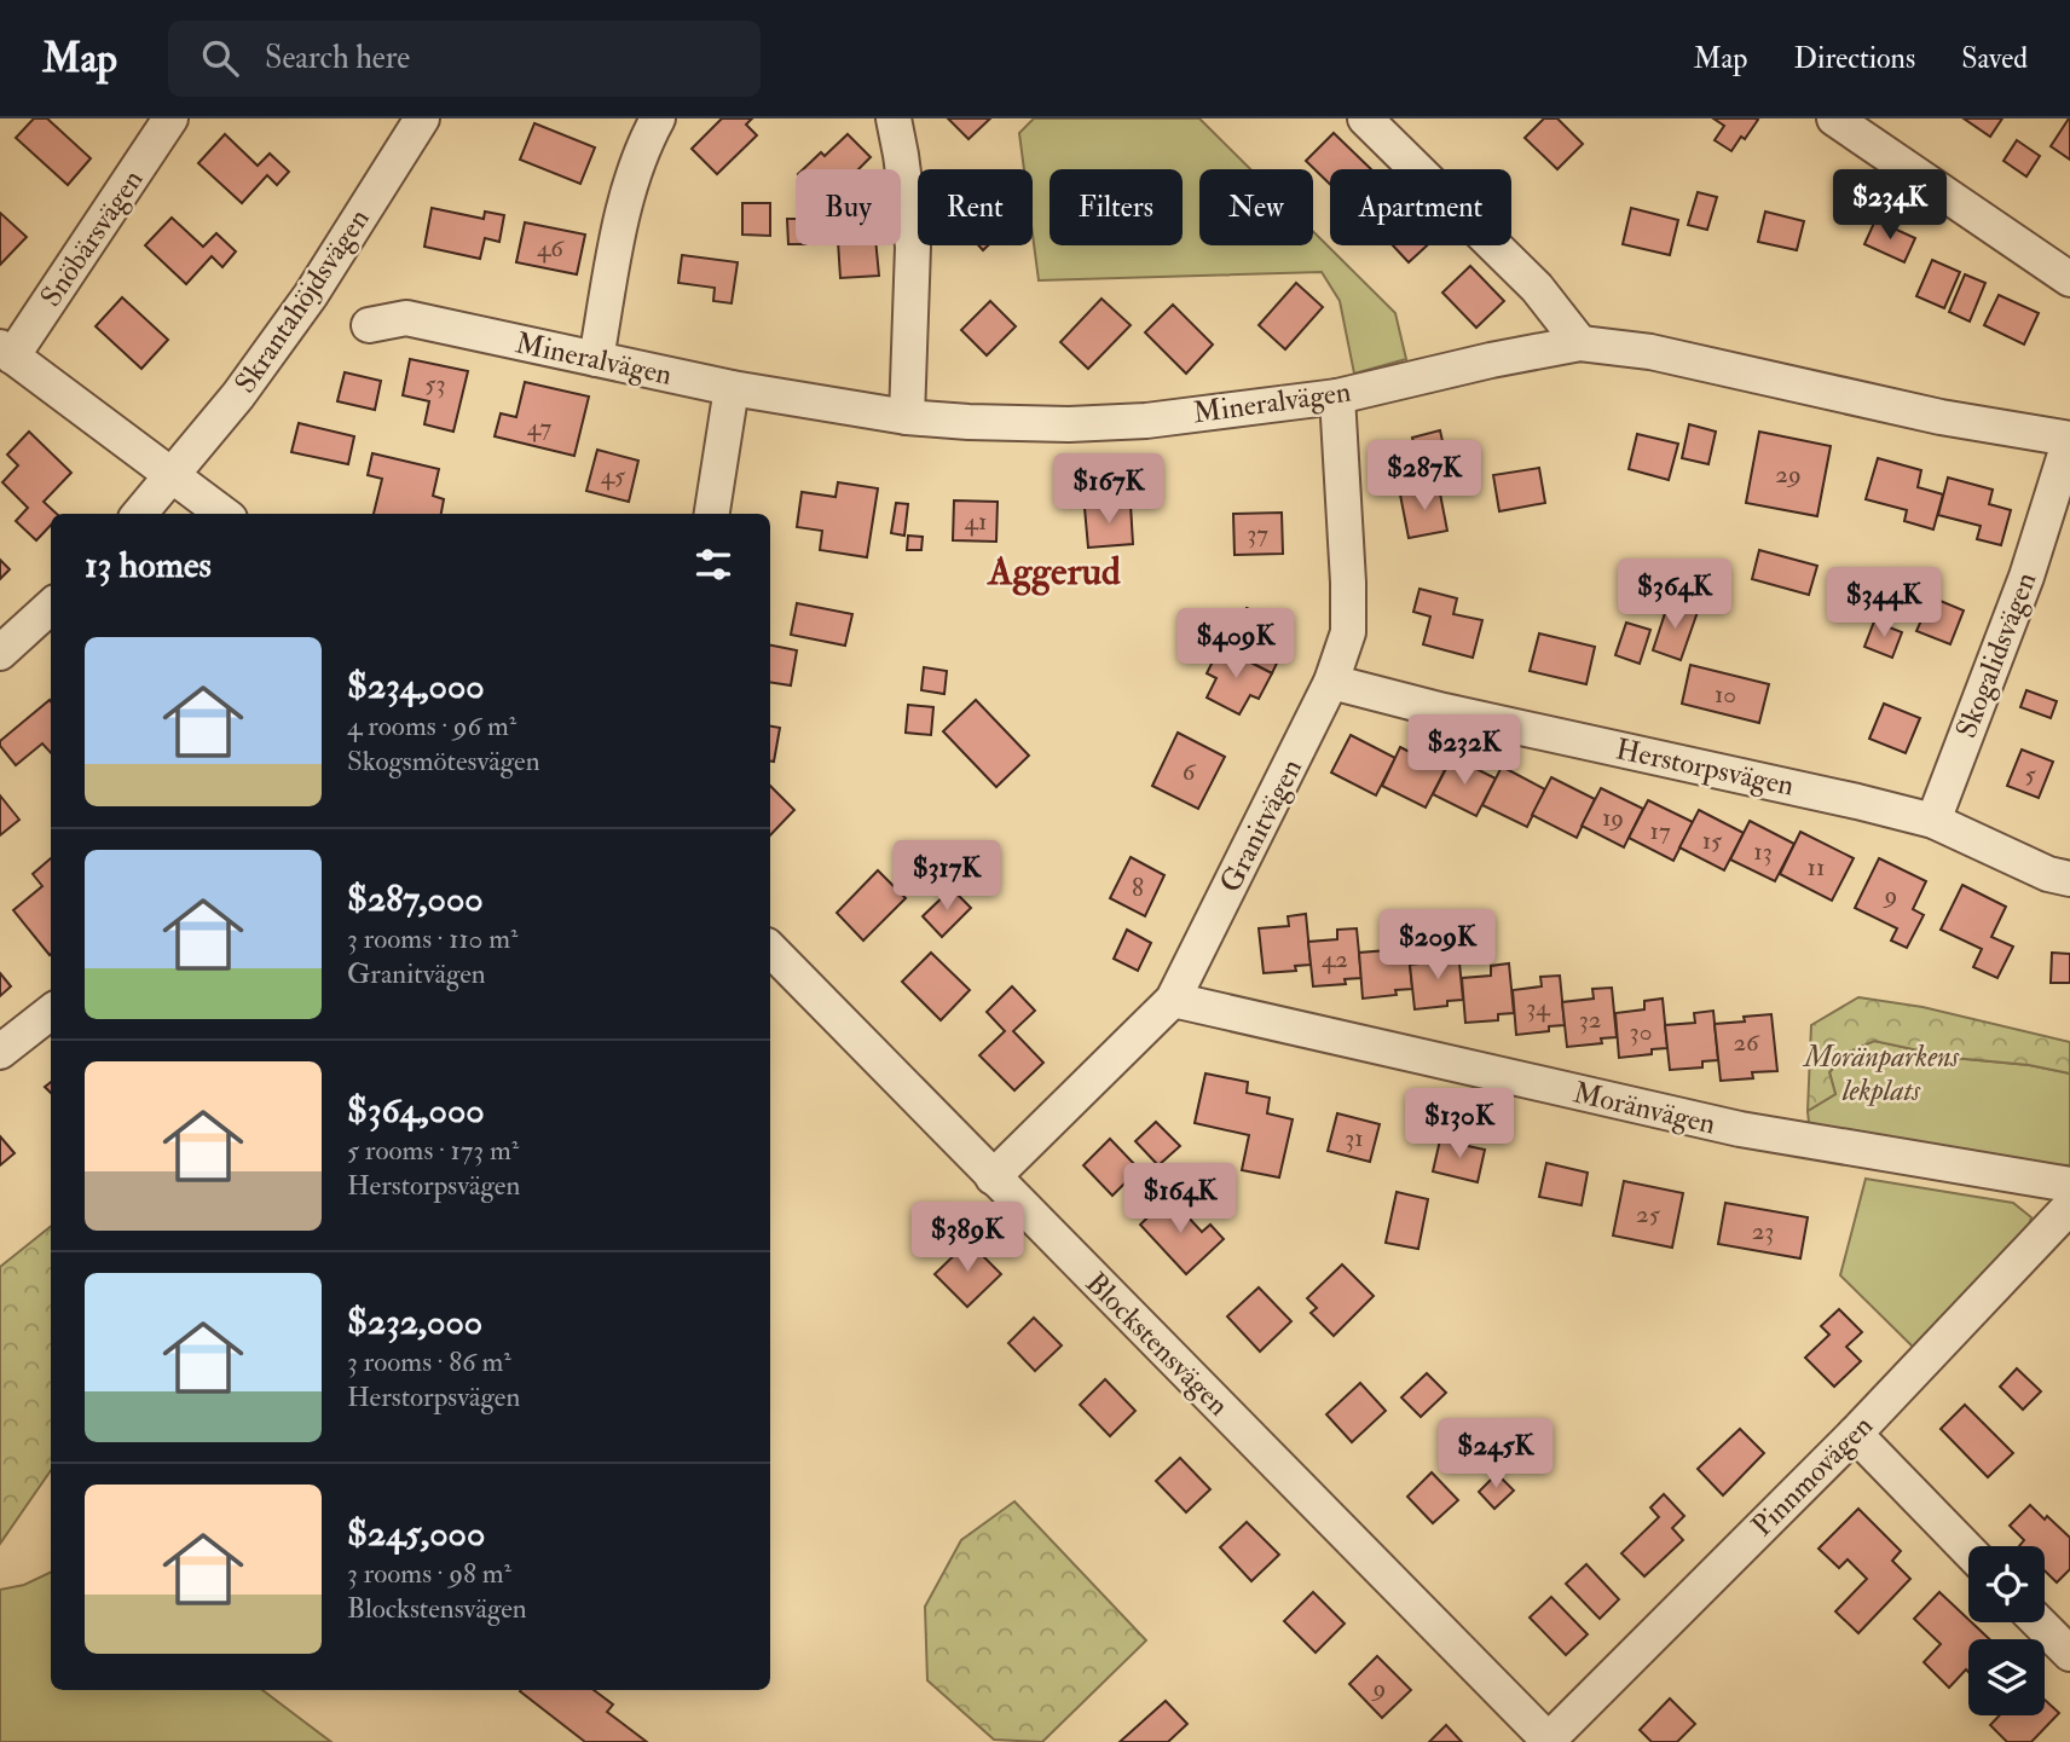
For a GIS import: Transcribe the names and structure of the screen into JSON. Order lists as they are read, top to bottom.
{
  "streets": {
    "street": [
      "Snöbärsvägen",
      "Skrantahöjdsvägen",
      "Mineralvägen",
      "Skogalidsvägen",
      "Herstorpsvägen",
      "Granitvägen",
      "Moränvägen",
      "Blockstensvägen",
      "Pinnmovägen"
    ]
  },
  "crossings": [
    ["Mineralvägen", "Skogalidsvägen"],
    ["Mineralvägen", "Granitvägen"],
    ["Skogalidsvägen", "Herstorpsvägen"],
    ["Herstorpsvägen", "Granitvägen"],
    ["Granitvägen", "Moränvägen"],
    ["Granitvägen", "Blockstensvägen"],
    ["Blockstensvägen", "Pinnmovägen"]
  ],
  "districts": ["Aggerud"],
  "parks": ["Moränparkens lekplats"],
  "house_numbers": [
    "46",
    "53",
    "47",
    "29",
    "45",
    "41",
    "37",
    "10",
    "6",
    "5",
    "19",
    "17",
    "15",
    "13",
    "11",
    "8",
    "9",
    "42",
    "34",
    "32",
    "30",
    "26",
    "31",
    "25",
    "23",
    "9"
  ],
  "page": {
    "header": "Map",
    "search": "Search here",
    "nav": ["Map", "Directions", "Saved"],
    "price": [
      "$234K",
      "$287K",
      "$167K",
      "$364K",
      "$344K",
      "$409K",
      "$232K",
      "$317K",
      "$209K",
      "$130K",
      "$164K",
      "$389K",
      "$245K"
    ],
    "chip": [
      "Buy",
      "Rent",
      "Filters",
      "New",
      "Apartment"
    ],
    "heading": "13 homes",
    "list": [
      {
        "name": "$234,000",
        "note": "4 rooms · 96 m² · Skogsmötesvägen"
      },
      {
        "name": "$287,000",
        "note": "3 rooms · 110 m² · Granitvägen"
      },
      {
        "name": "$364,000",
        "note": "5 rooms · 173 m² · Herstorpsvägen"
      },
      {
        "name": "$232,000",
        "note": "3 rooms · 86 m² · Herstorpsvägen"
      },
      {
        "name": "$245,000",
        "note": "3 rooms · 98 m² · Blockstensvägen"
      }
    ]
  }
}
